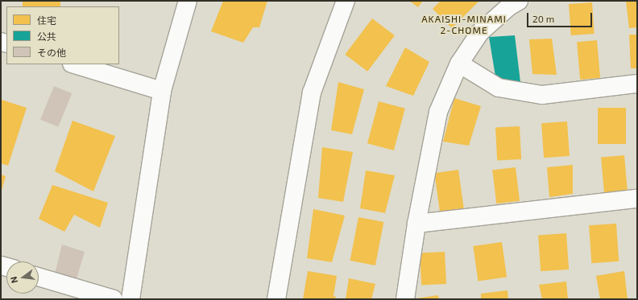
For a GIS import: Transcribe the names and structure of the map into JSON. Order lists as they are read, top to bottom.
{
  "districts": ["AKAISHI-MINAMI 2-CHOME"],
  "legend": ["住宅", "公共", "その他"],
  "scale_bar": "20 m",
  "north": "left"
}
